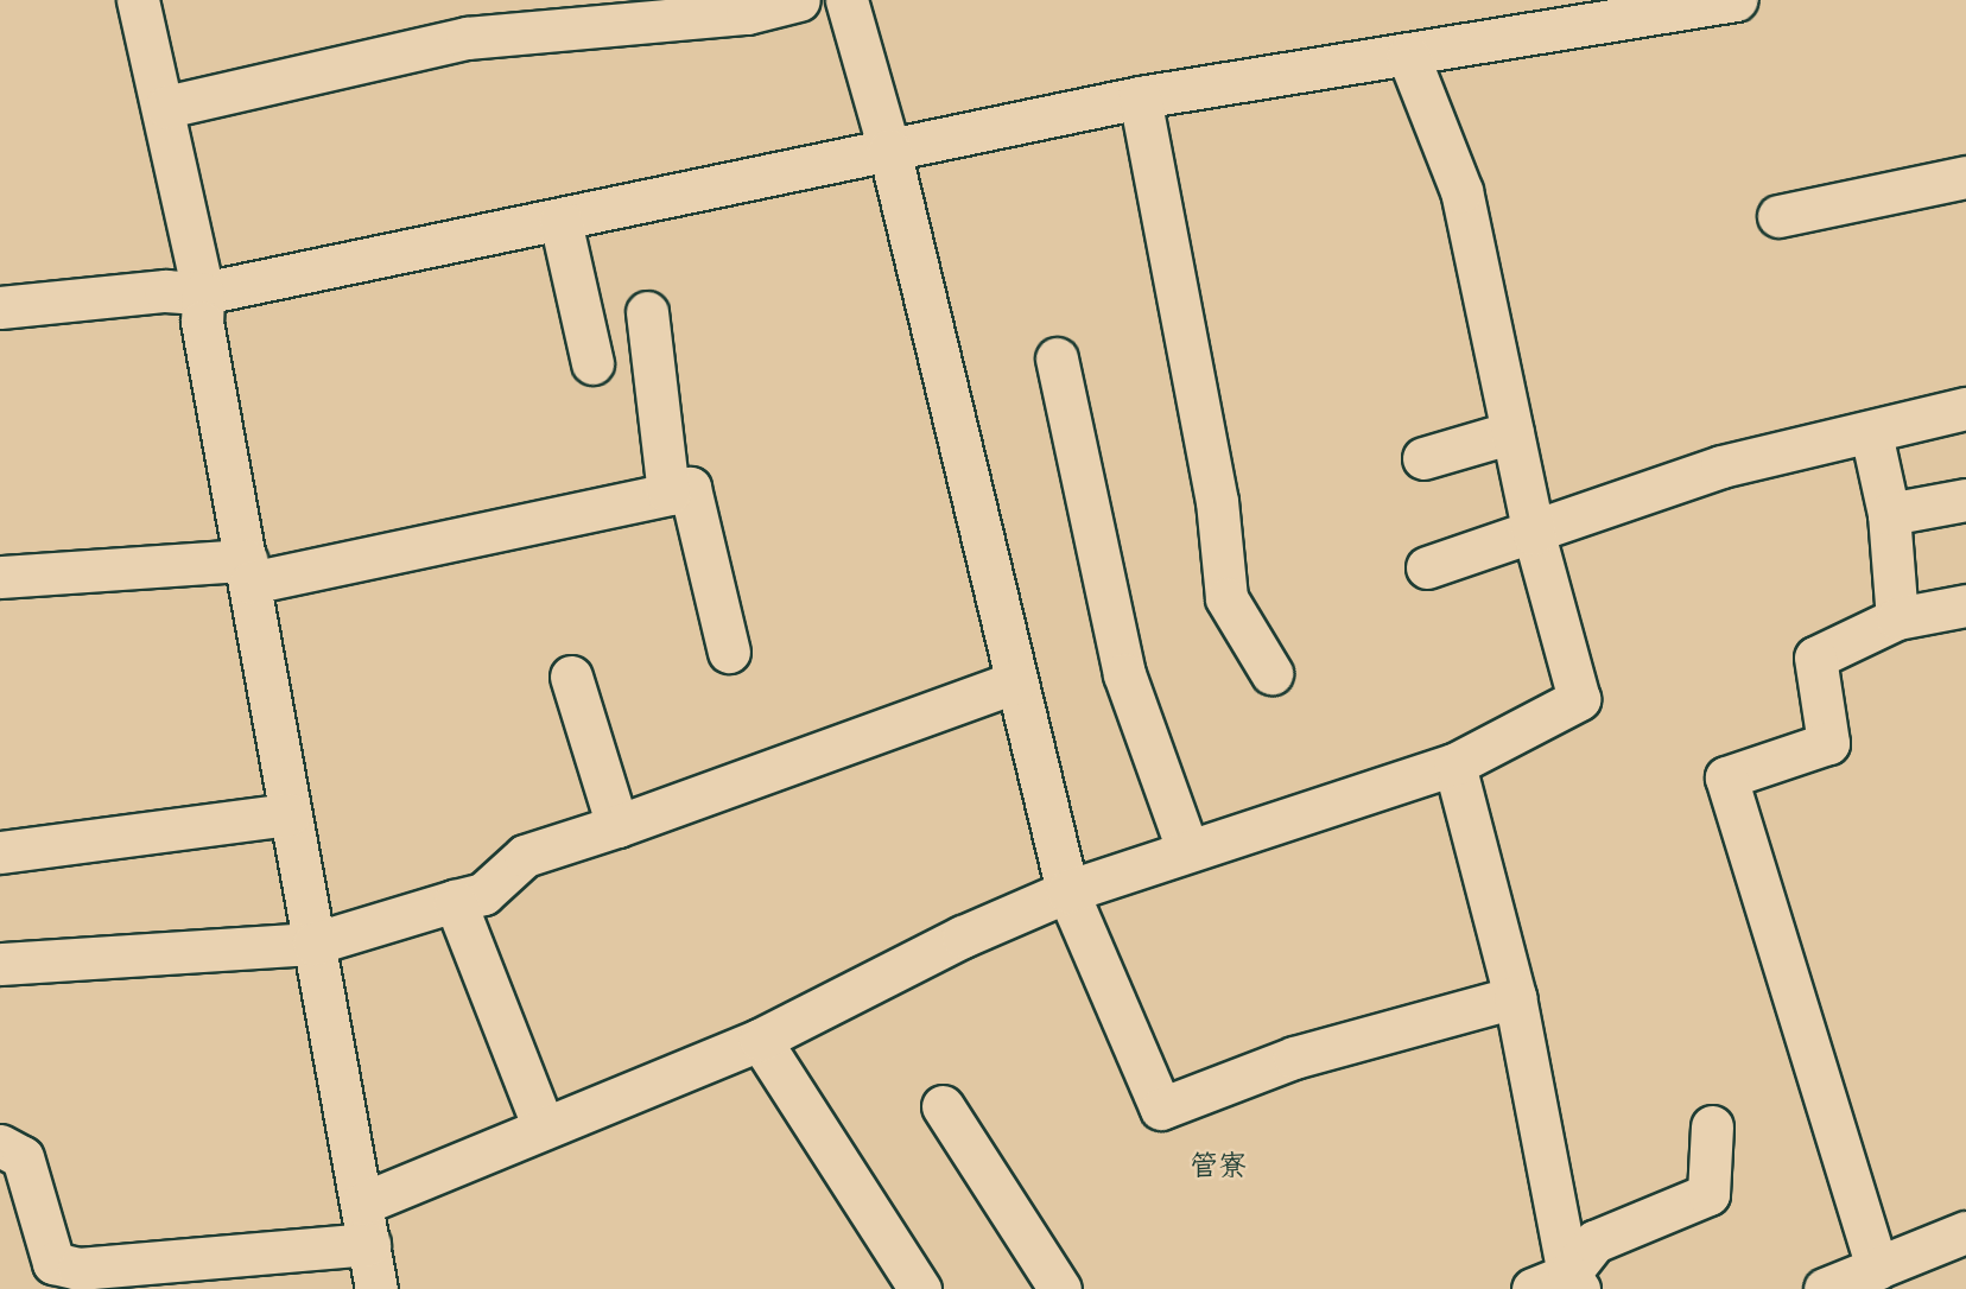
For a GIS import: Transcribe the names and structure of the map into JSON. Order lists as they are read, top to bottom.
{
  "districts": ["管寮"]
}
